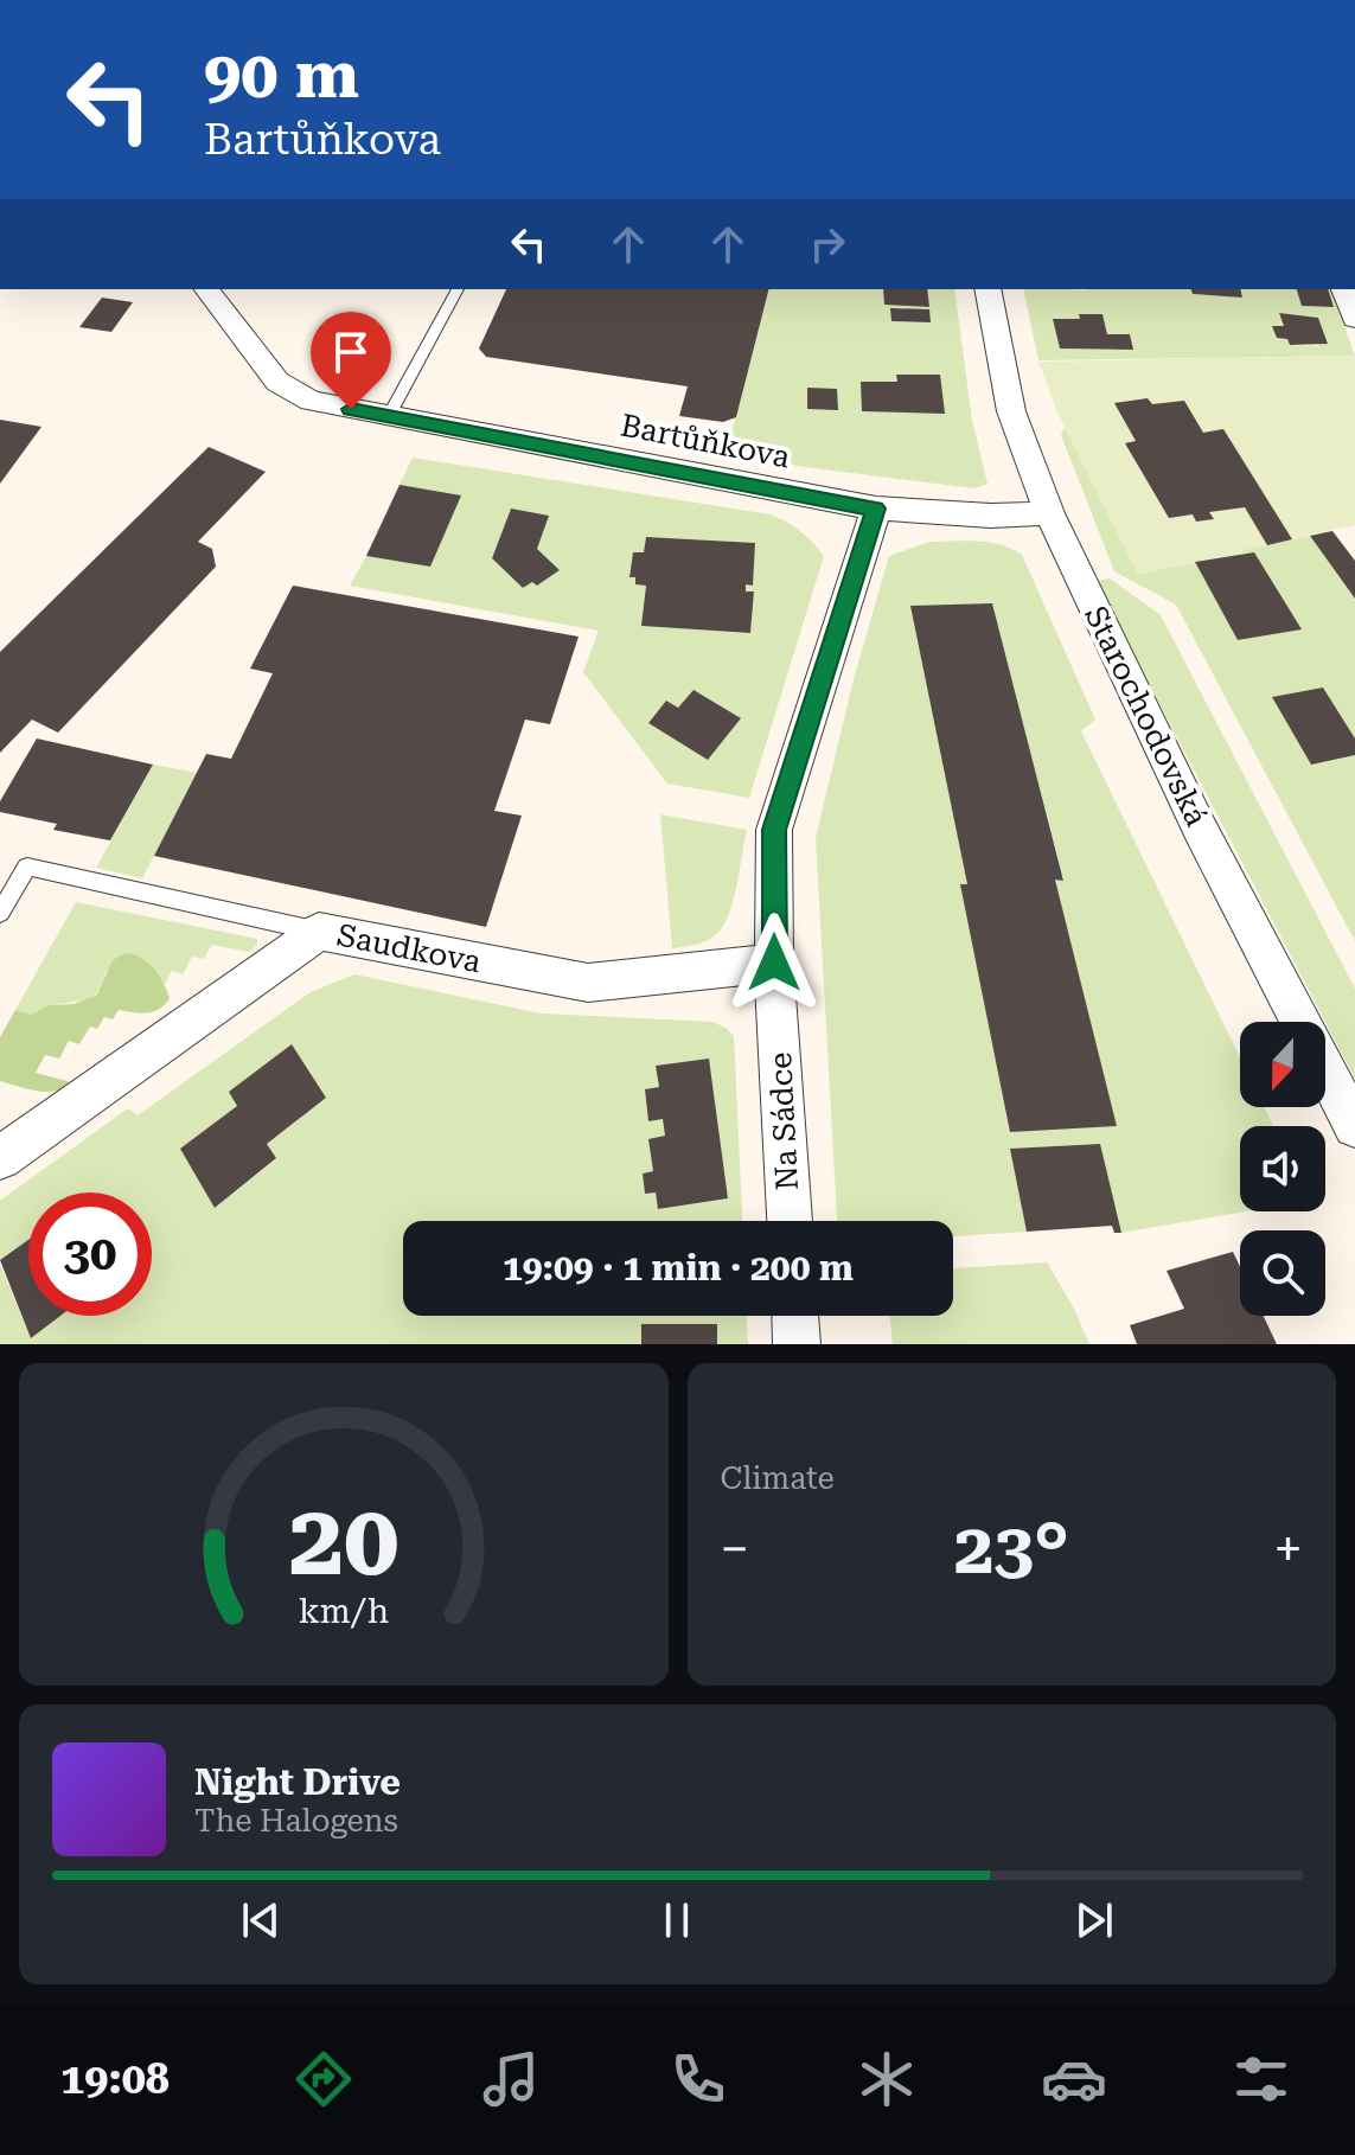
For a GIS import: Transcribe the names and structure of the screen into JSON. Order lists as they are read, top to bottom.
{
  "streets": {
    "street": [
      "Bartůňkova",
      "Starochodovská",
      "Saudkova",
      "Na Sádce"
    ]
  },
  "crossings": [
    ["Bartůňkova", "Starochodovská"],
    ["Bartůňkova", "Na Sádce"],
    ["Saudkova", "Na Sádce"]
  ],
  "north": "bottom",
  "page": {
    "turn": ["90 m", "Bartůňkova"],
    "limit": "30",
    "trip": "19:09 · 1 min · 200 m",
    "tile": "Climate",
    "heat": ["−", "23°", "+"],
    "song": ["Night Drive", "The Halogens"],
    "tabs": "19:08",
    "gauge": ["20", "km/h"]
  }
}
